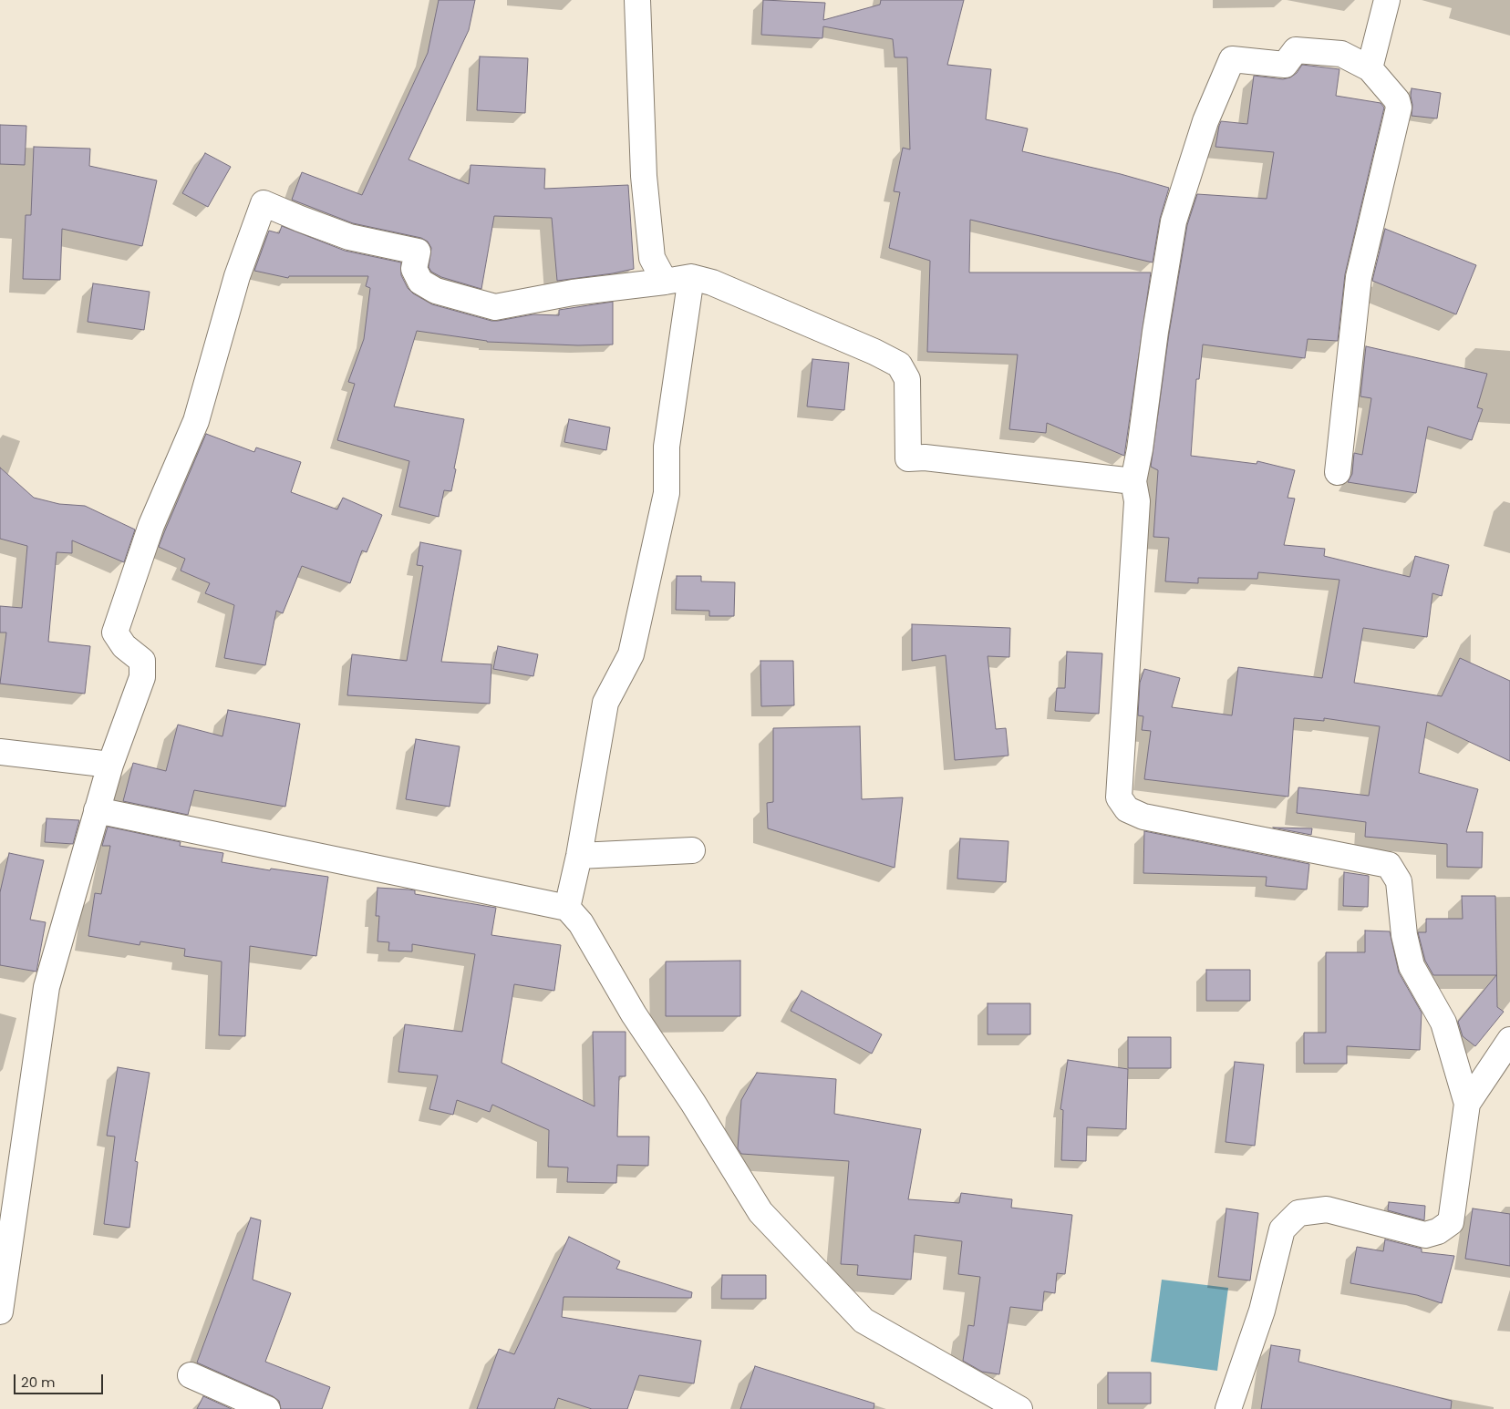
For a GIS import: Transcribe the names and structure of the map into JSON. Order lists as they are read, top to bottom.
{
  "scale_bar": "20 m"
}
